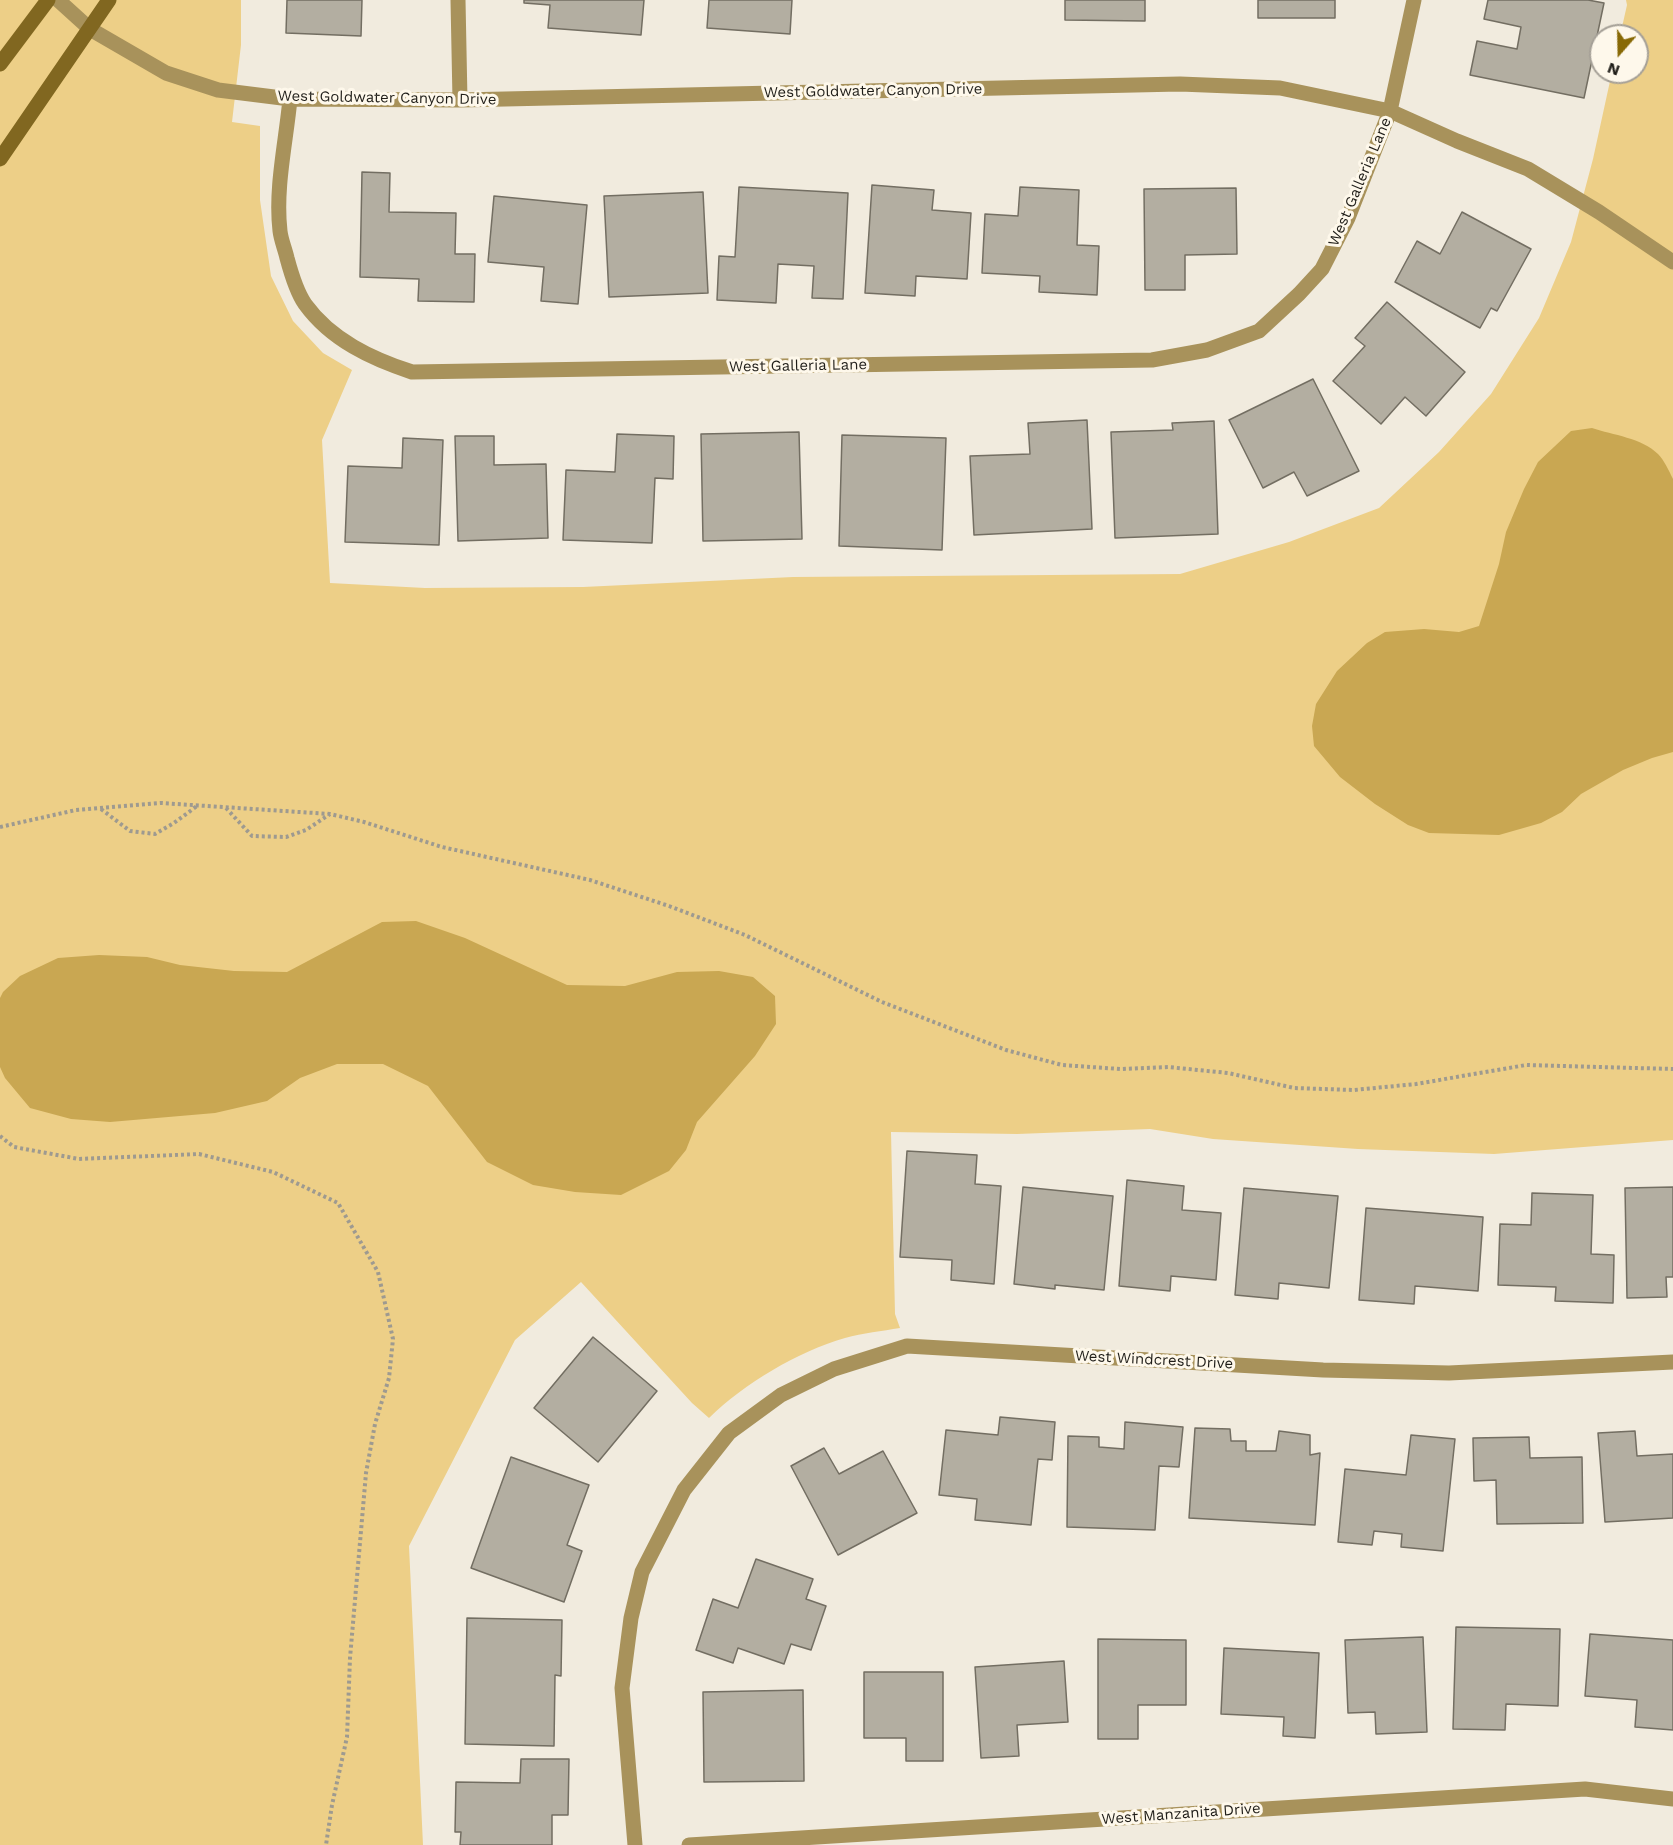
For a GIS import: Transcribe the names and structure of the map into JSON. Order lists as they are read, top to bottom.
{
  "streets": {
    "street": [
      "West Goldwater Canyon Drive",
      "West Galleria Lane",
      "West Windcrest Drive",
      "West Manzanita Drive"
    ]
  },
  "crossings": [
    ["West Goldwater Canyon Drive", "West Galleria Lane"]
  ],
  "north": "bottom"
}
